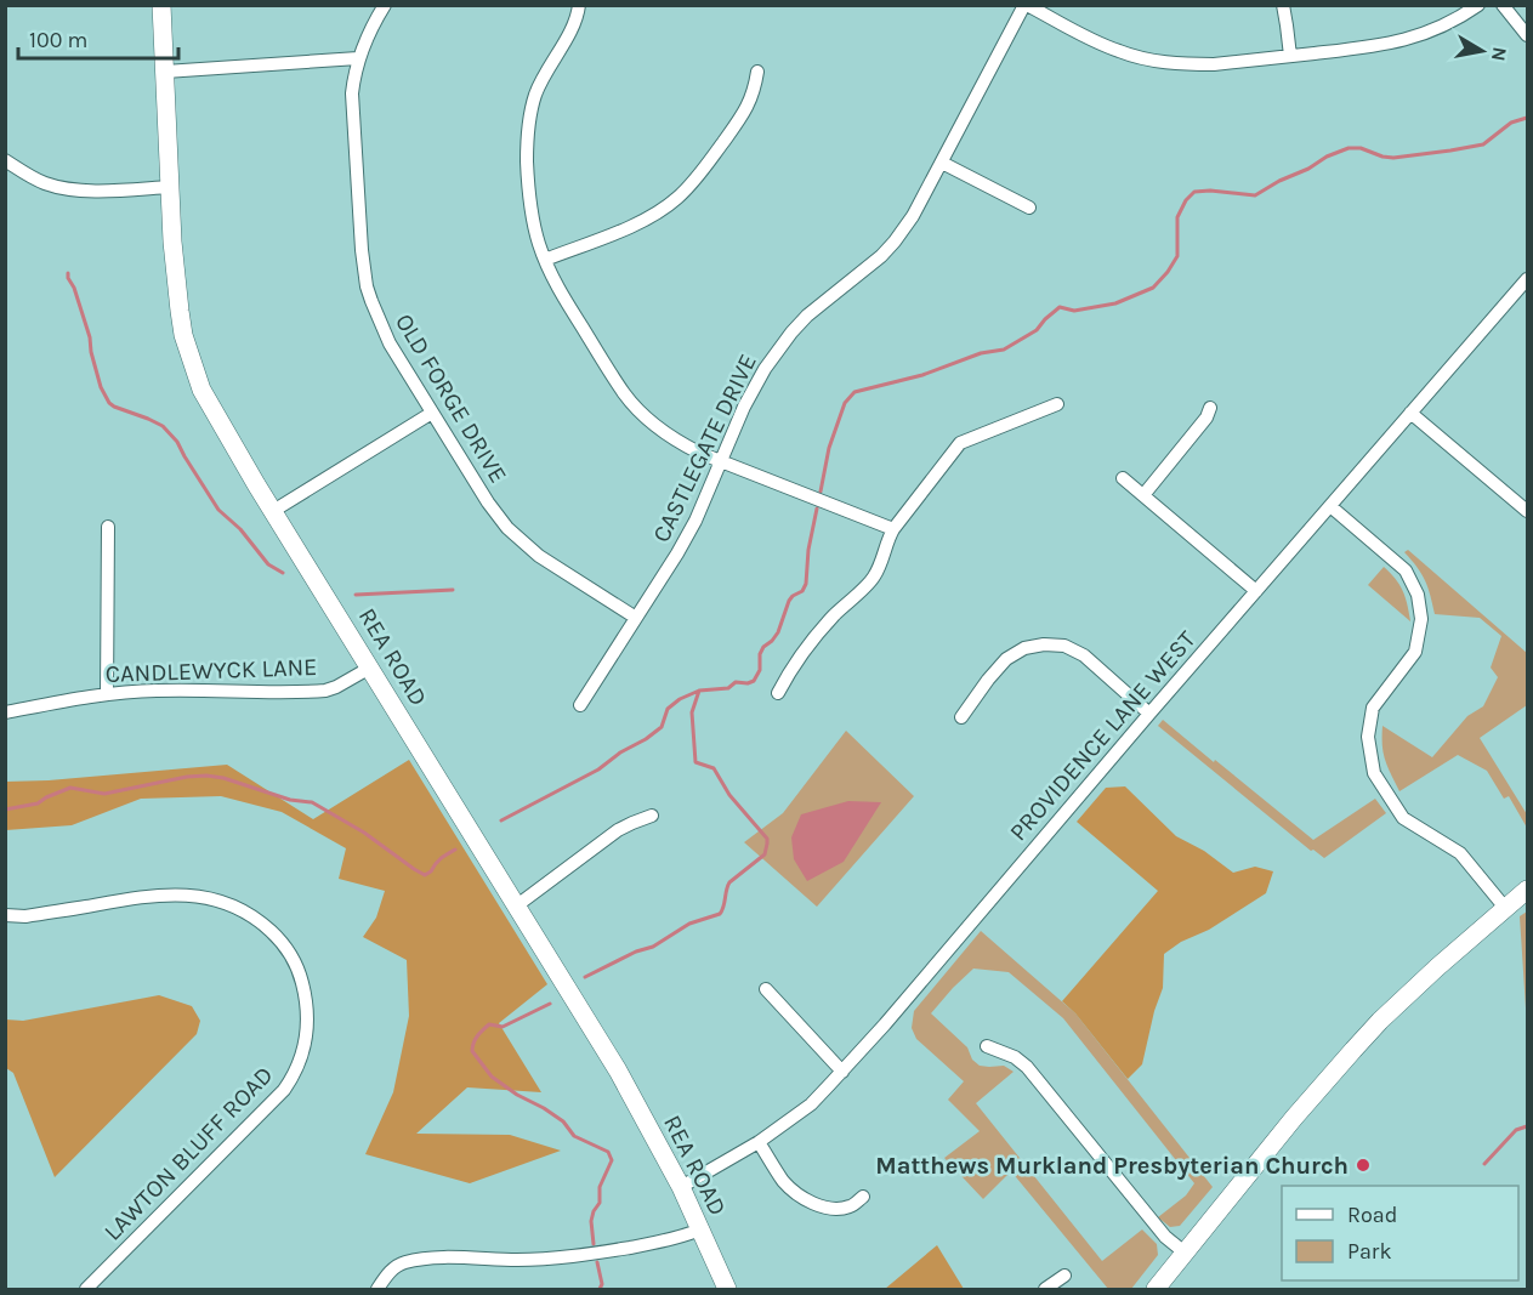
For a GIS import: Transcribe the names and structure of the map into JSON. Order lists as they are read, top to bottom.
{
  "streets": {
    "main road": ["REA ROAD"],
    "street": [
      "OLD FORGE DRIVE",
      "CASTLEGATE DRIVE",
      "CANDLEWYCK LANE",
      "PROVIDENCE LANE WEST",
      "LAWTON BLUFF ROAD"
    ]
  },
  "crossings": [
    ["OLD FORGE DRIVE", "CASTLEGATE DRIVE"],
    ["REA ROAD", "CANDLEWYCK LANE"],
    ["REA ROAD", "PROVIDENCE LANE WEST"]
  ],
  "places": ["Matthews Murkland Presbyterian Church"],
  "legend": ["Road", "Park"],
  "scale_bar": "100 m",
  "north": "right"
}
